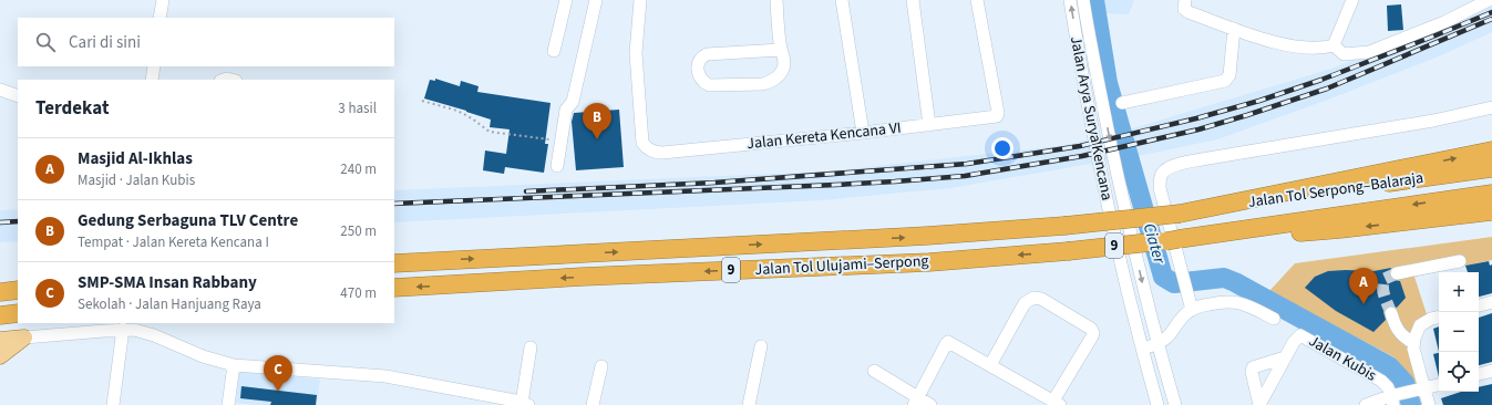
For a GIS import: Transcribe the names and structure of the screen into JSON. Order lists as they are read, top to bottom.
{
  "streets": {
    "highway": ["Jalan Tol Serpong–Balaraja", "9", "Jalan Tol Ulujami–Serpong"],
    "street": ["Jalan Arya Surya Kencana", "Jalan Kereta Kencana VI", "Jalan Kubis"]
  },
  "crossings": [
    ["Jalan Tol Serpong–Balaraja", "Jalan Tol Ulujami–Serpong"]
  ],
  "water": ["Ciater"],
  "page": {
    "search": "Cari di sini",
    "heading": ["Terdekat", "3 hasil"],
    "pins": ["B", "A", "C"],
    "list": [
      {
        "mark": "A",
        "name": "Masjid Al-Ikhlas",
        "note": "Masjid · Jalan Kubis",
        "value": "240 m"
      },
      {
        "mark": "B",
        "name": "Gedung Serbaguna TLV Centre",
        "note": "Tempat · Jalan Kereta Kencana I",
        "value": "250 m"
      },
      {
        "mark": "C",
        "name": "SMP-SMA Insan Rabbany",
        "note": "Sekolah · Jalan Hanjuang Raya",
        "value": "470 m"
      }
    ],
    "map_buttons": ["+", "−"]
  }
}
